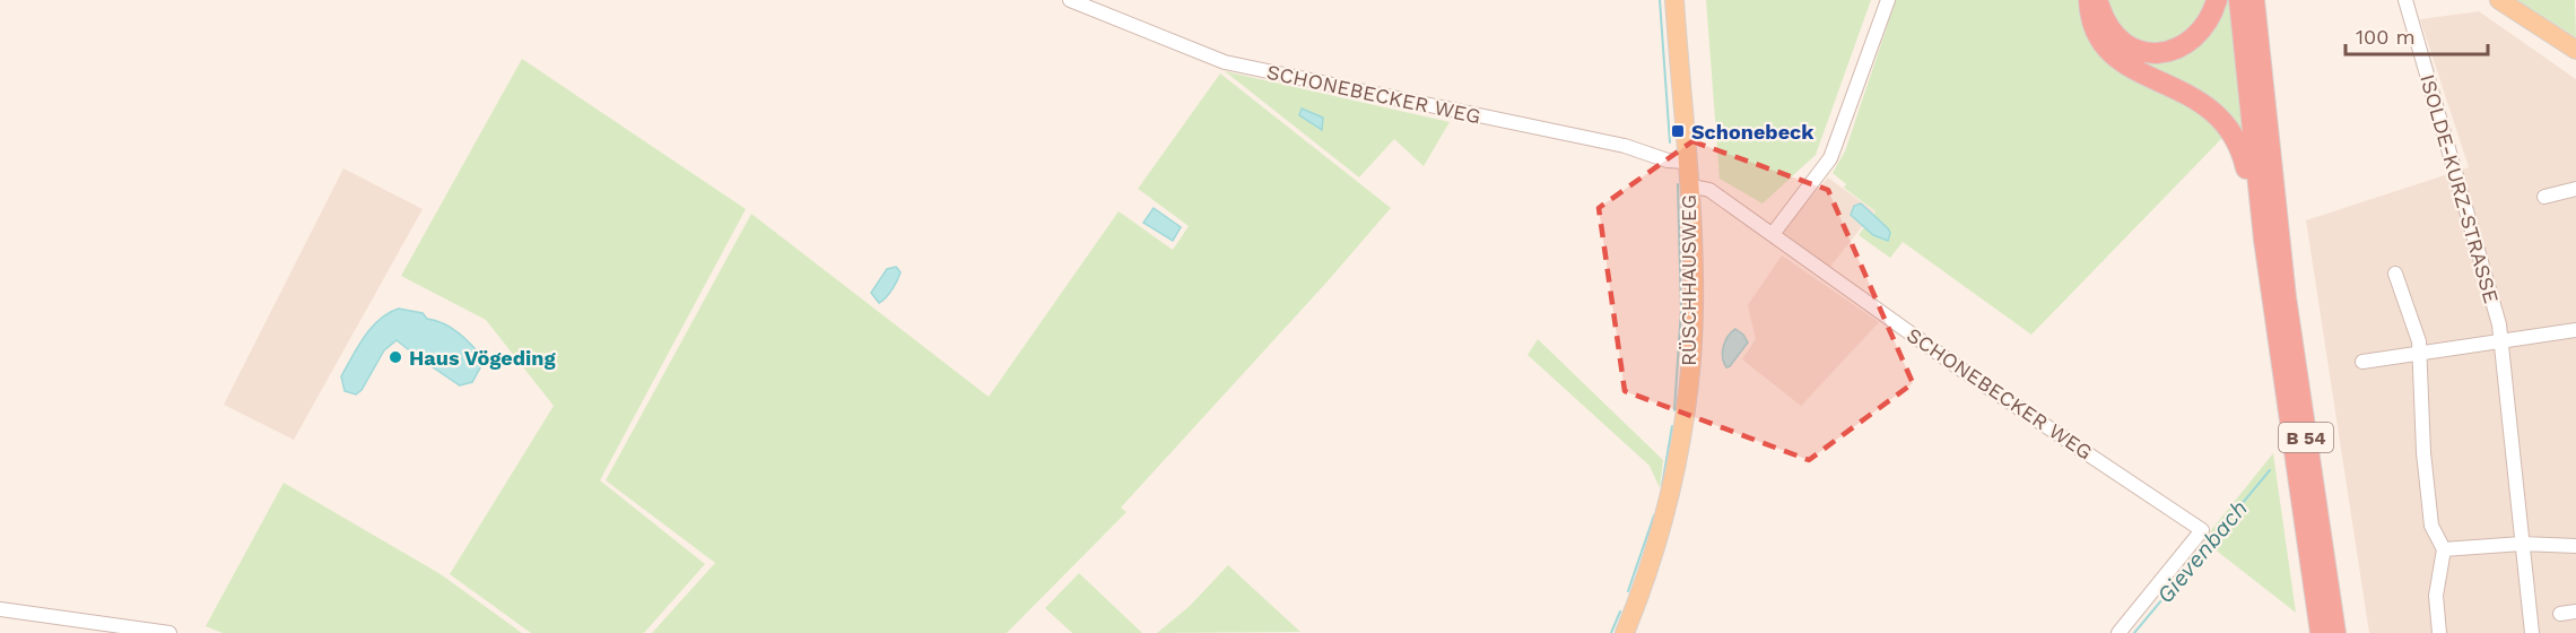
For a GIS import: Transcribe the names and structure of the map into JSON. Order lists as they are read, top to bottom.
{
  "streets": {
    "highway": ["B 54"],
    "main road": ["RÜSCHHAUSWEG"],
    "street": ["SCHONEBECKER WEG", "ISOLDE-KURZ-STRASSE"]
  },
  "crossings": [
    ["SCHONEBECKER WEG", "RÜSCHHAUSWEG"]
  ],
  "water": ["Gievenbach"],
  "places": {
    "transit": ["Schonebeck"],
    "other": ["Haus Vögeding"]
  },
  "scale_bar": "100 m"
}
